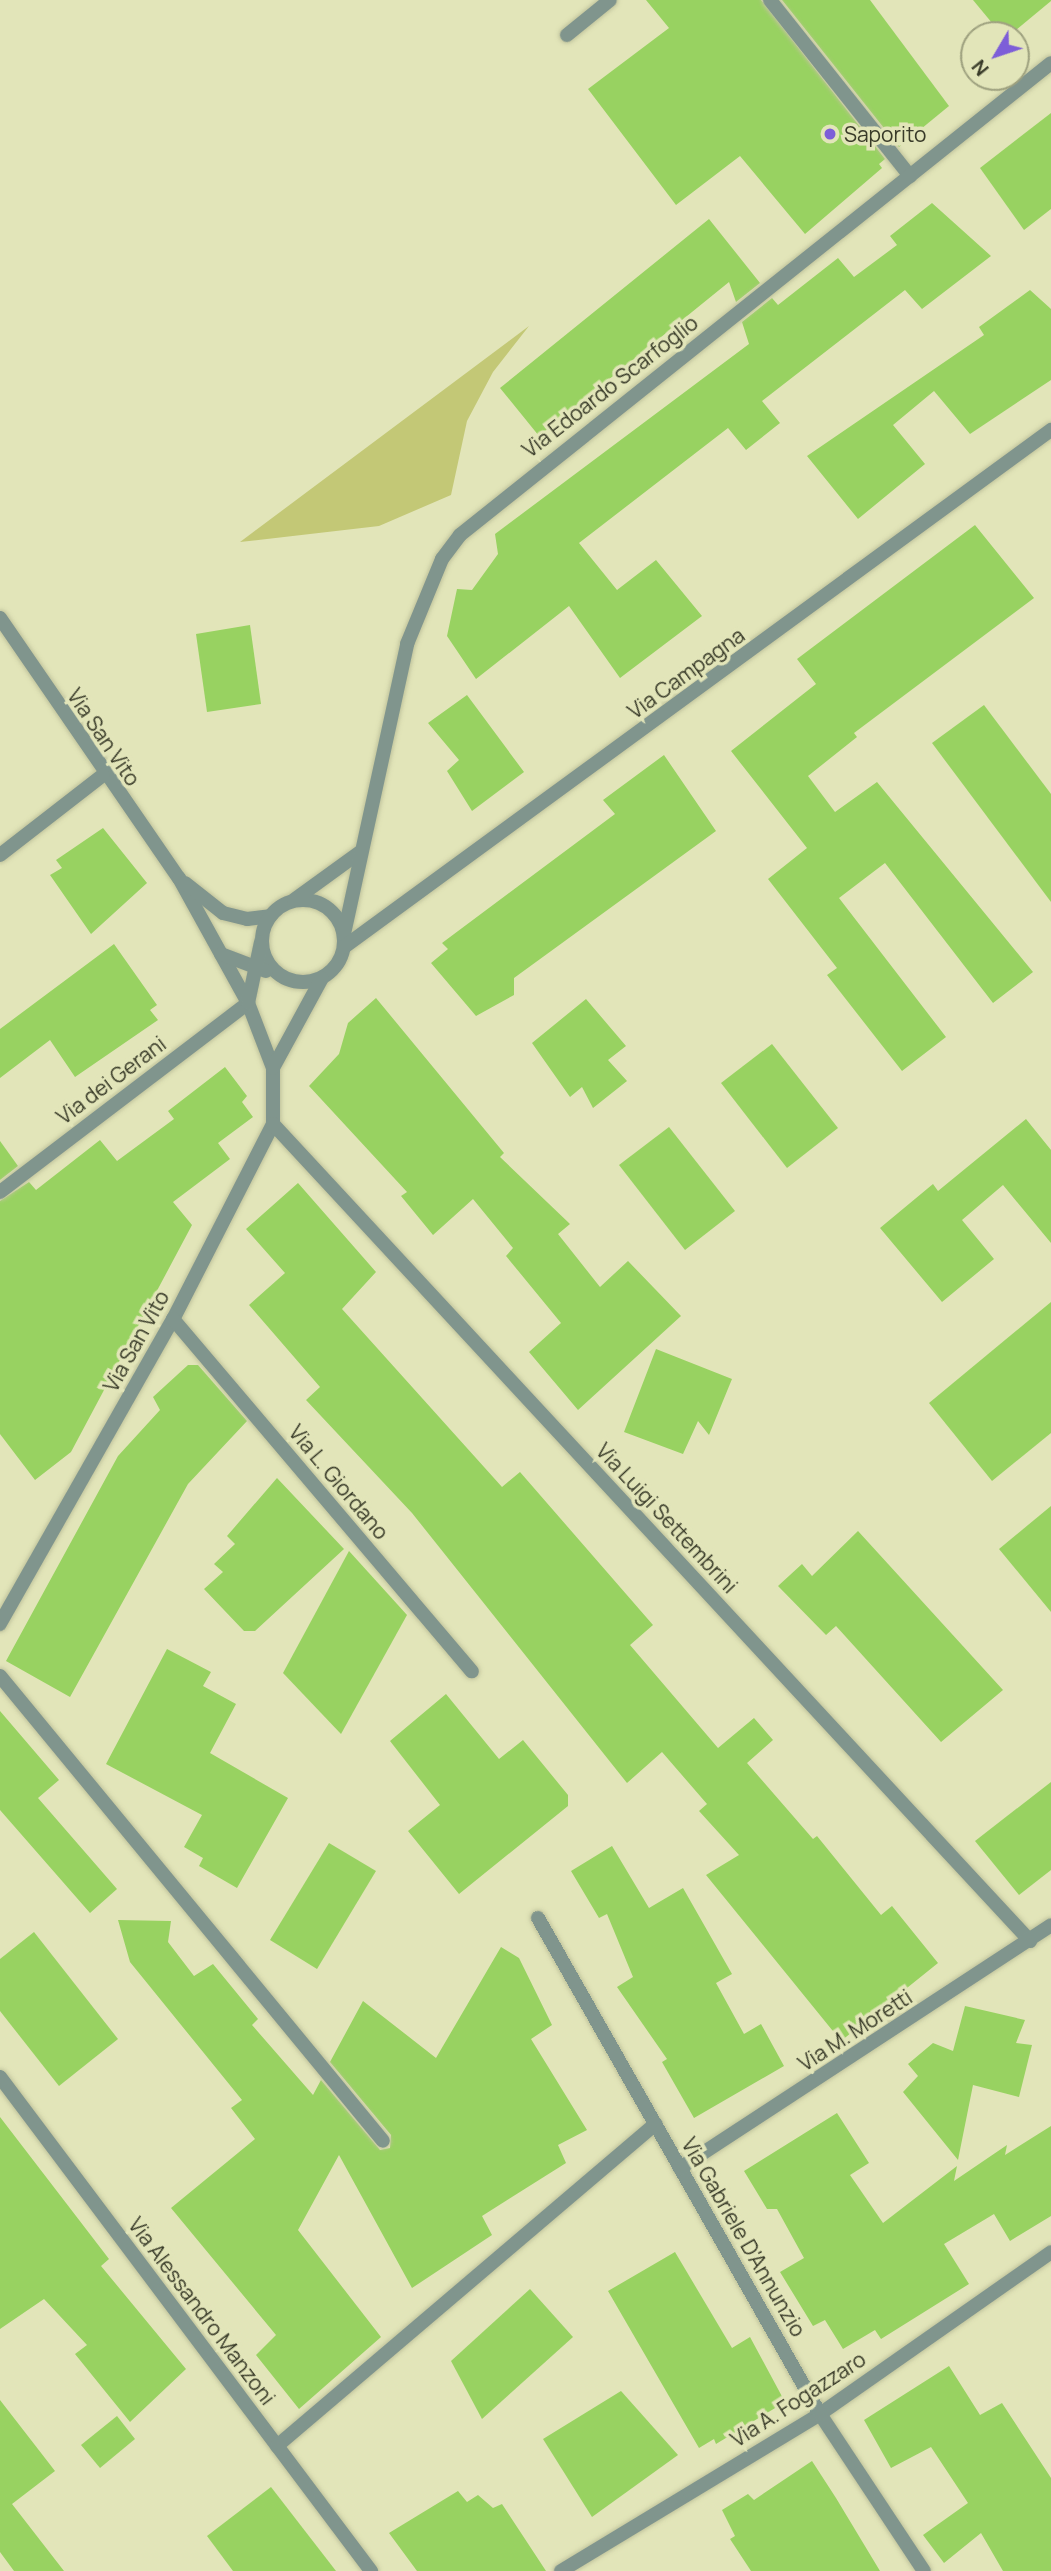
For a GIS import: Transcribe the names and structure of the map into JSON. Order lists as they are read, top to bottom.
{
  "streets": {
    "street": [
      "Via Edoardo Scarfoglio",
      "Via Campagna",
      "Via San Vito",
      "Via dei Gerani",
      "Via L. Giordano",
      "Via Luigi Settembrini",
      "Via M. Moretti",
      "Via Gabriele D'Annunzio",
      "Via Alessandro Manzoni",
      "Via A. Fogazzaro"
    ]
  },
  "crossings": [
    ["Via Edoardo Scarfoglio", "Via Campagna"],
    ["Via Edoardo Scarfoglio", "Via San Vito"],
    ["Via Campagna", "Via San Vito"],
    ["Via San Vito", "Via dei Gerani"],
    ["Via San Vito", "Via L. Giordano"],
    ["Via San Vito", "Via Luigi Settembrini"],
    ["Via Luigi Settembrini", "Via M. Moretti"],
    ["Via M. Moretti", "Via Gabriele D'Annunzio"],
    ["Via Gabriele D'Annunzio", "Via A. Fogazzaro"]
  ],
  "places": ["Saporito"],
  "north": "bottom left"
}
